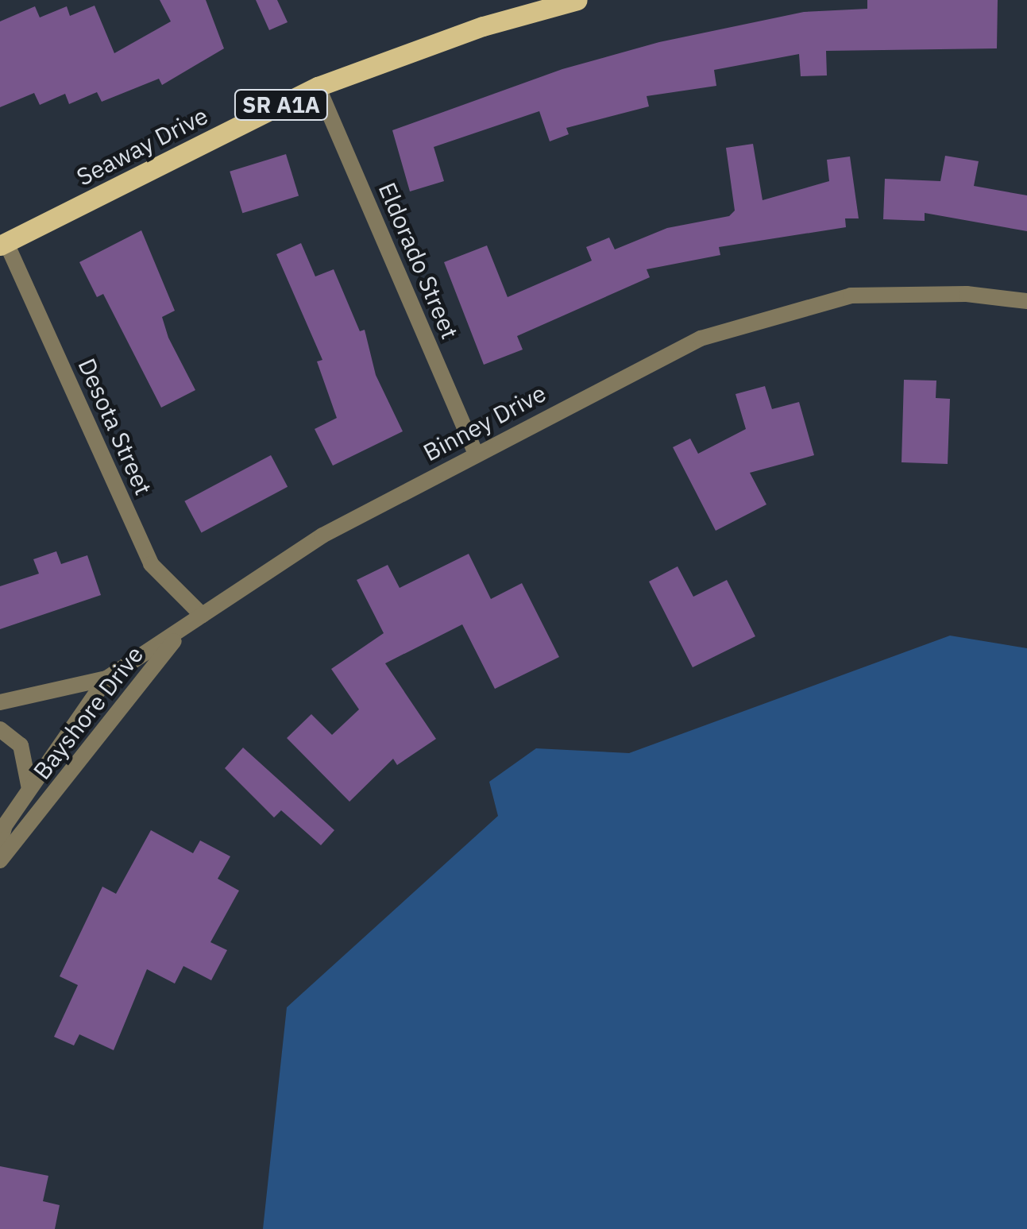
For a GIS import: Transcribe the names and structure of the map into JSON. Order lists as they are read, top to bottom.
{
  "streets": {
    "main road": ["SR A1A", "Seaway Drive"],
    "street": [
      "Eldorado Street",
      "Binney Drive",
      "Desota Street",
      "Bayshore Drive"
    ]
  },
  "crossings": [
    ["Seaway Drive", "Eldorado Street"],
    ["Seaway Drive", "Desota Street"],
    ["Eldorado Street", "Binney Drive"],
    ["Binney Drive", "Desota Street"],
    ["Binney Drive", "Bayshore Drive"]
  ]
}
